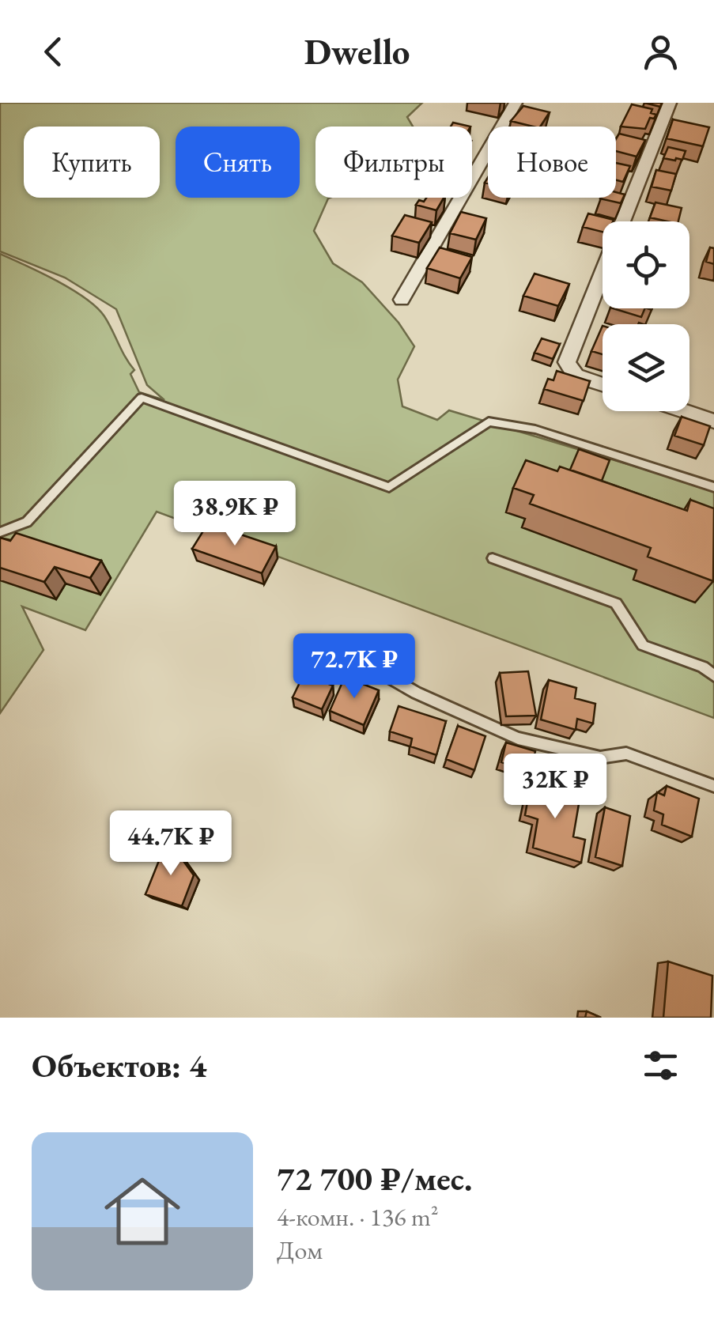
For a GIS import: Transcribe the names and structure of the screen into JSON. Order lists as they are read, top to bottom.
{
  "page": {
    "header": "Dwello",
    "chip": [
      "Купить",
      "Снять",
      "Фильтры",
      "Новое"
    ],
    "price": [
      "38.9K ₽",
      "72.7K ₽",
      "32K ₽",
      "44.7K ₽"
    ],
    "heading": "Объектов: 4",
    "list": [
      {
        "name": "72 700 ₽/мес.",
        "note": "4-комн. · 136 m² · Дом"
      }
    ]
  }
}
